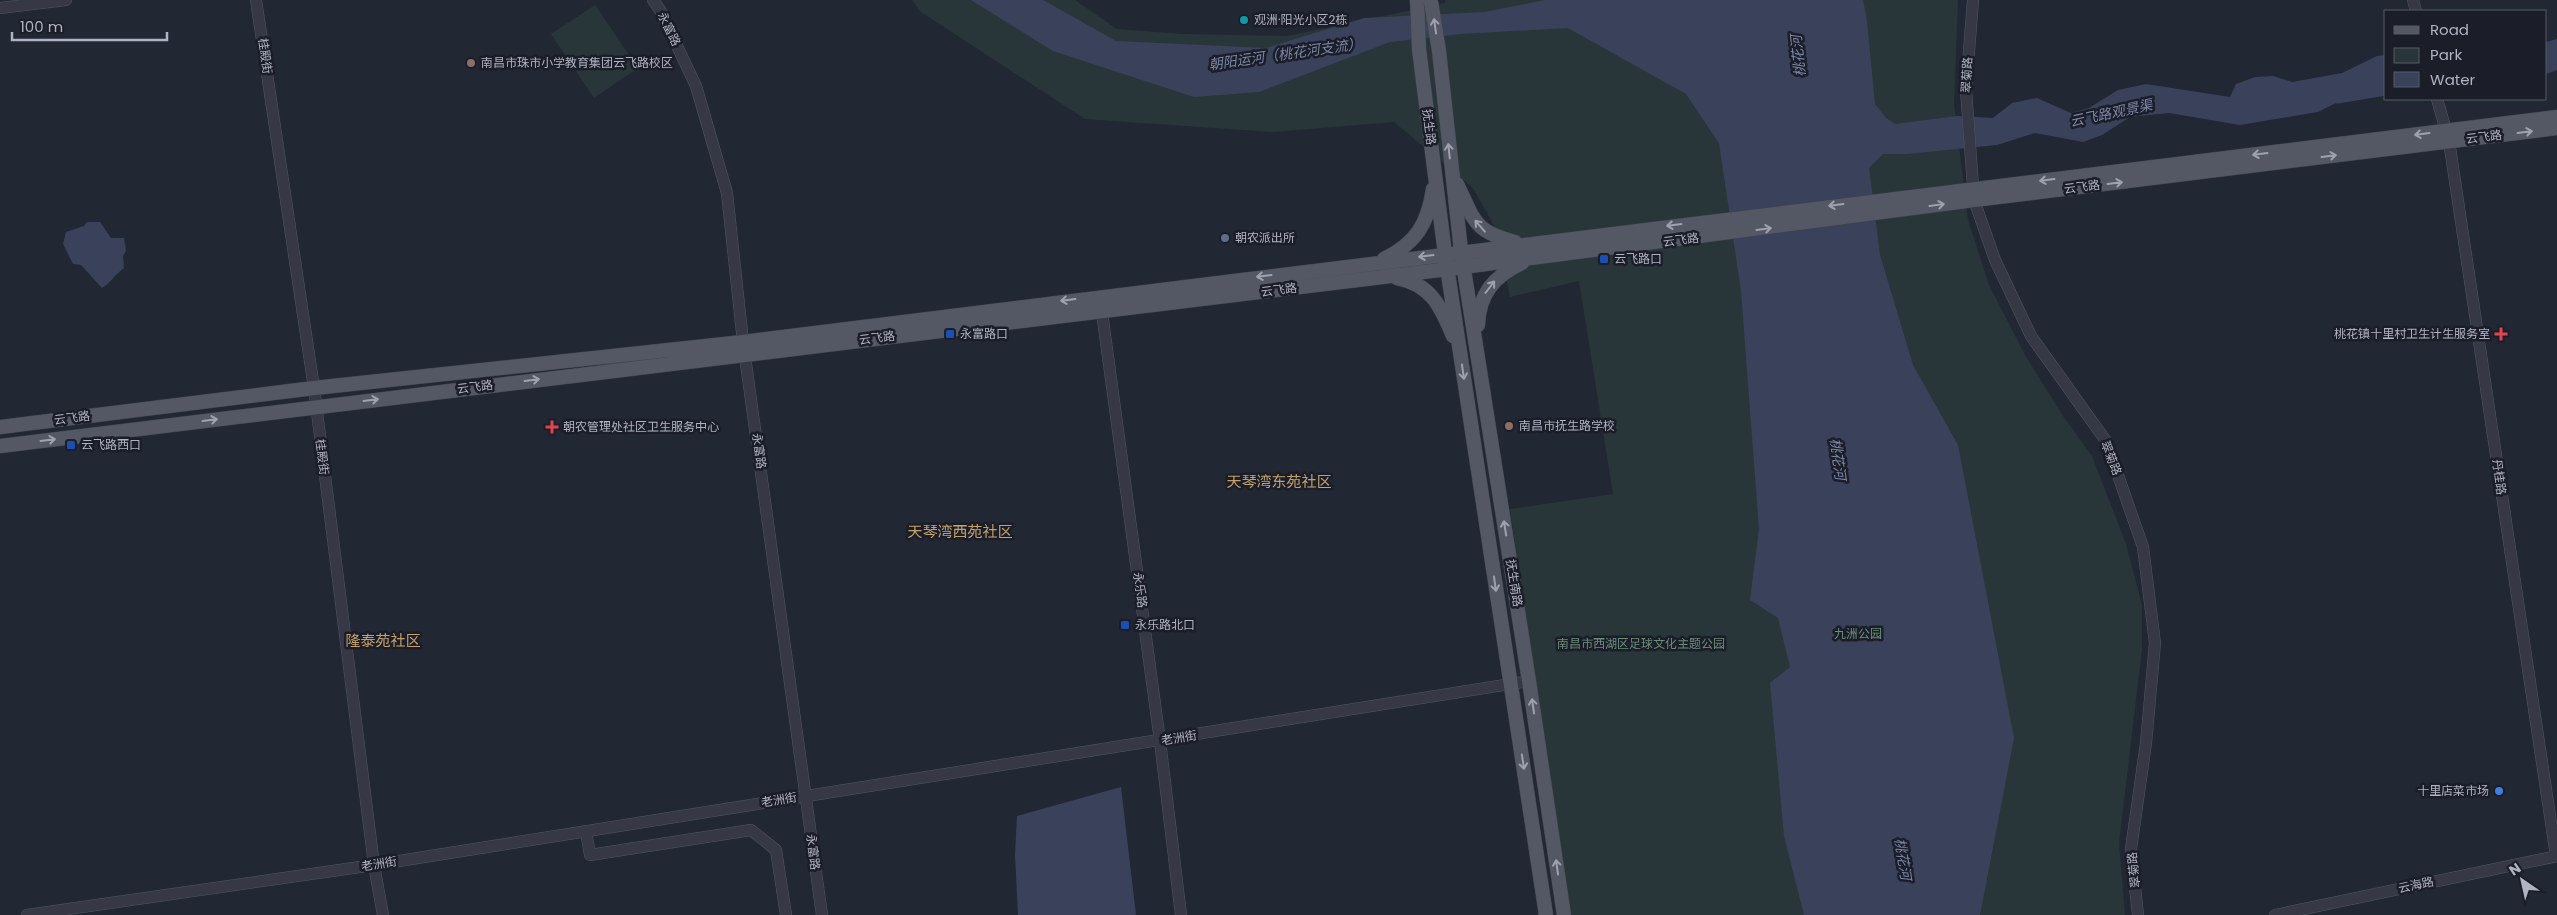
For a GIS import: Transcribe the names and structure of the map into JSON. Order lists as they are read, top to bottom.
{
  "streets": {
    "main road": ["抚生路", "云飞路", "抚生南路"],
    "street": [
      "永富路",
      "桂殿街",
      "翠菊路",
      "丹桂路",
      "永乐路",
      "老洲街",
      "云海路"
    ]
  },
  "crossings": [
    ["永富路", "云飞路"],
    ["永富路", "老洲街"],
    ["桂殿街", "云飞路"],
    ["桂殿街", "老洲街"],
    ["翠菊路", "云飞路"],
    ["抚生路", "云飞路"],
    ["抚生路", "抚生南路"],
    ["云飞路", "丹桂路"],
    ["云飞路", "抚生南路"],
    ["云飞路", "永乐路"],
    ["丹桂路", "云海路"],
    ["抚生南路", "老洲街"],
    ["永乐路", "老洲街"]
  ],
  "districts": ["天琴湾东苑社区", "天琴湾西苑社区", "隆泰苑社区"],
  "water": ["朝阳运河（桃花河支流）", "桃花河", "云飞路观景渠"],
  "parks": ["九洲公园", "南昌市西湖区足球文化主题公园"],
  "places": {
    "other": [
      "观洲·阳光小区2栋",
      "南昌市珠市小学教育集团云飞路校区",
      "朝农派出所",
      "南昌市抚生路学校",
      "十里店菜市场"
    ],
    "transit": [
      "云飞路口",
      "永富路口",
      "云飞路西口",
      "永乐路北口"
    ],
    "health": ["桃花镇十里村卫生计生服务室", "朝农管理处社区卫生服务中心"]
  },
  "legend": ["Road", "Park", "Water"],
  "scale_bar": "100 m",
  "north": "top left"
}
